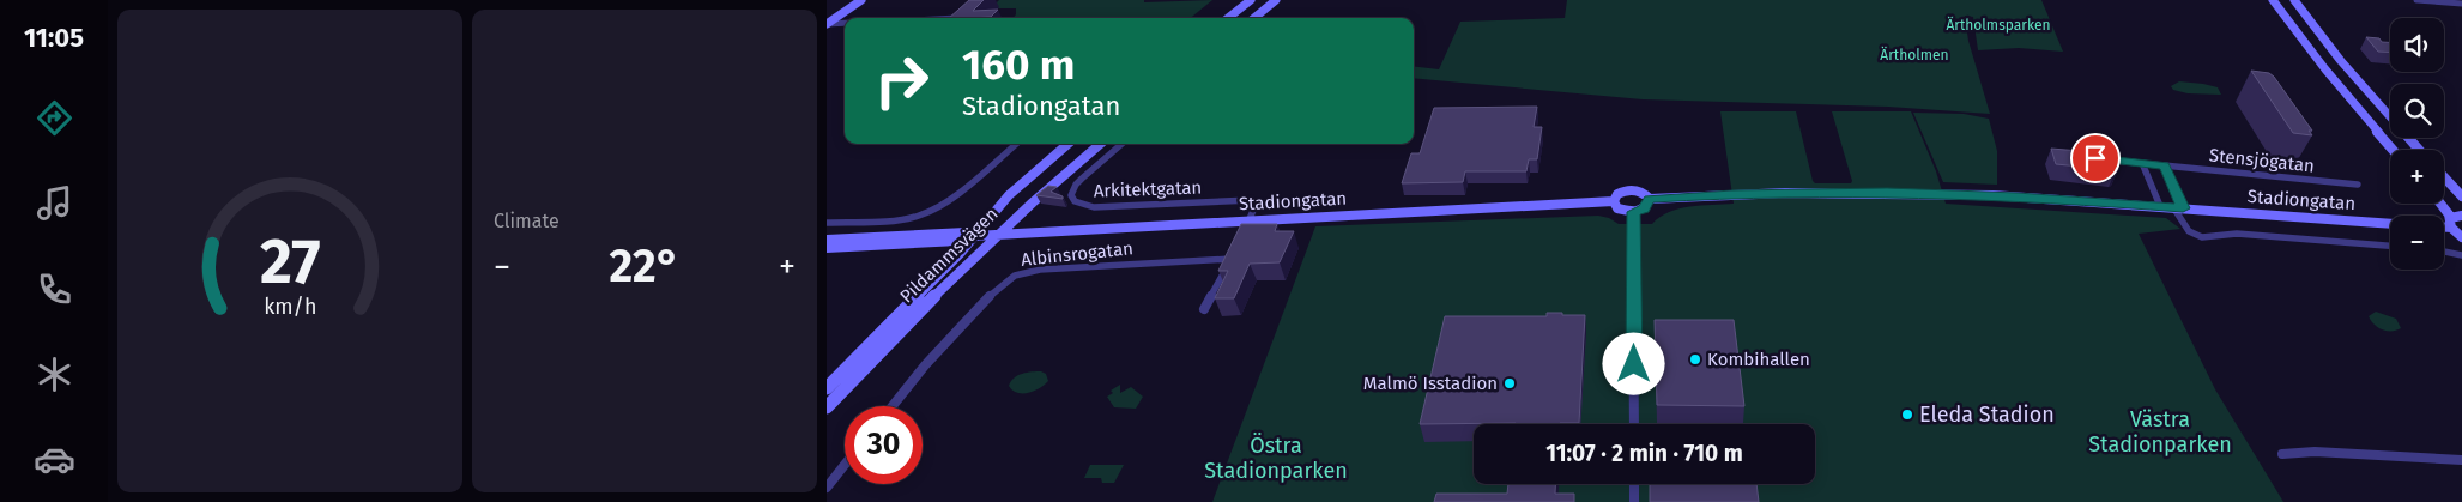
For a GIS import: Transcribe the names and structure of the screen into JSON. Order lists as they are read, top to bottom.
{
  "streets": {
    "main road": ["Stadiongatan", "Pildammsvägen"],
    "street": ["Stensjögatan", "Arkitektgatan", "Albinsrogatan"]
  },
  "crossings": [
    ["Arkitektgatan", "Stadiongatan"],
    ["Stadiongatan", "Pildammsvägen"]
  ],
  "parks": [
    "Ärtholmsparken",
    "Ärtholmen",
    "Västra Stadionparken",
    "Östra Stadionparken"
  ],
  "places": ["Kombihallen", "Malmö Isstadion", "Eleda Stadion"],
  "page": {
    "tabs": "11:05",
    "tile": "Climate",
    "map_buttons": ["+", "−"],
    "turn": ["160 m", "Stadiongatan"],
    "heat": ["−", "22°", "+"],
    "limit": "30",
    "trip": "11:07 · 2 min · 710 m",
    "gauge": ["27", "km/h"]
  }
}
